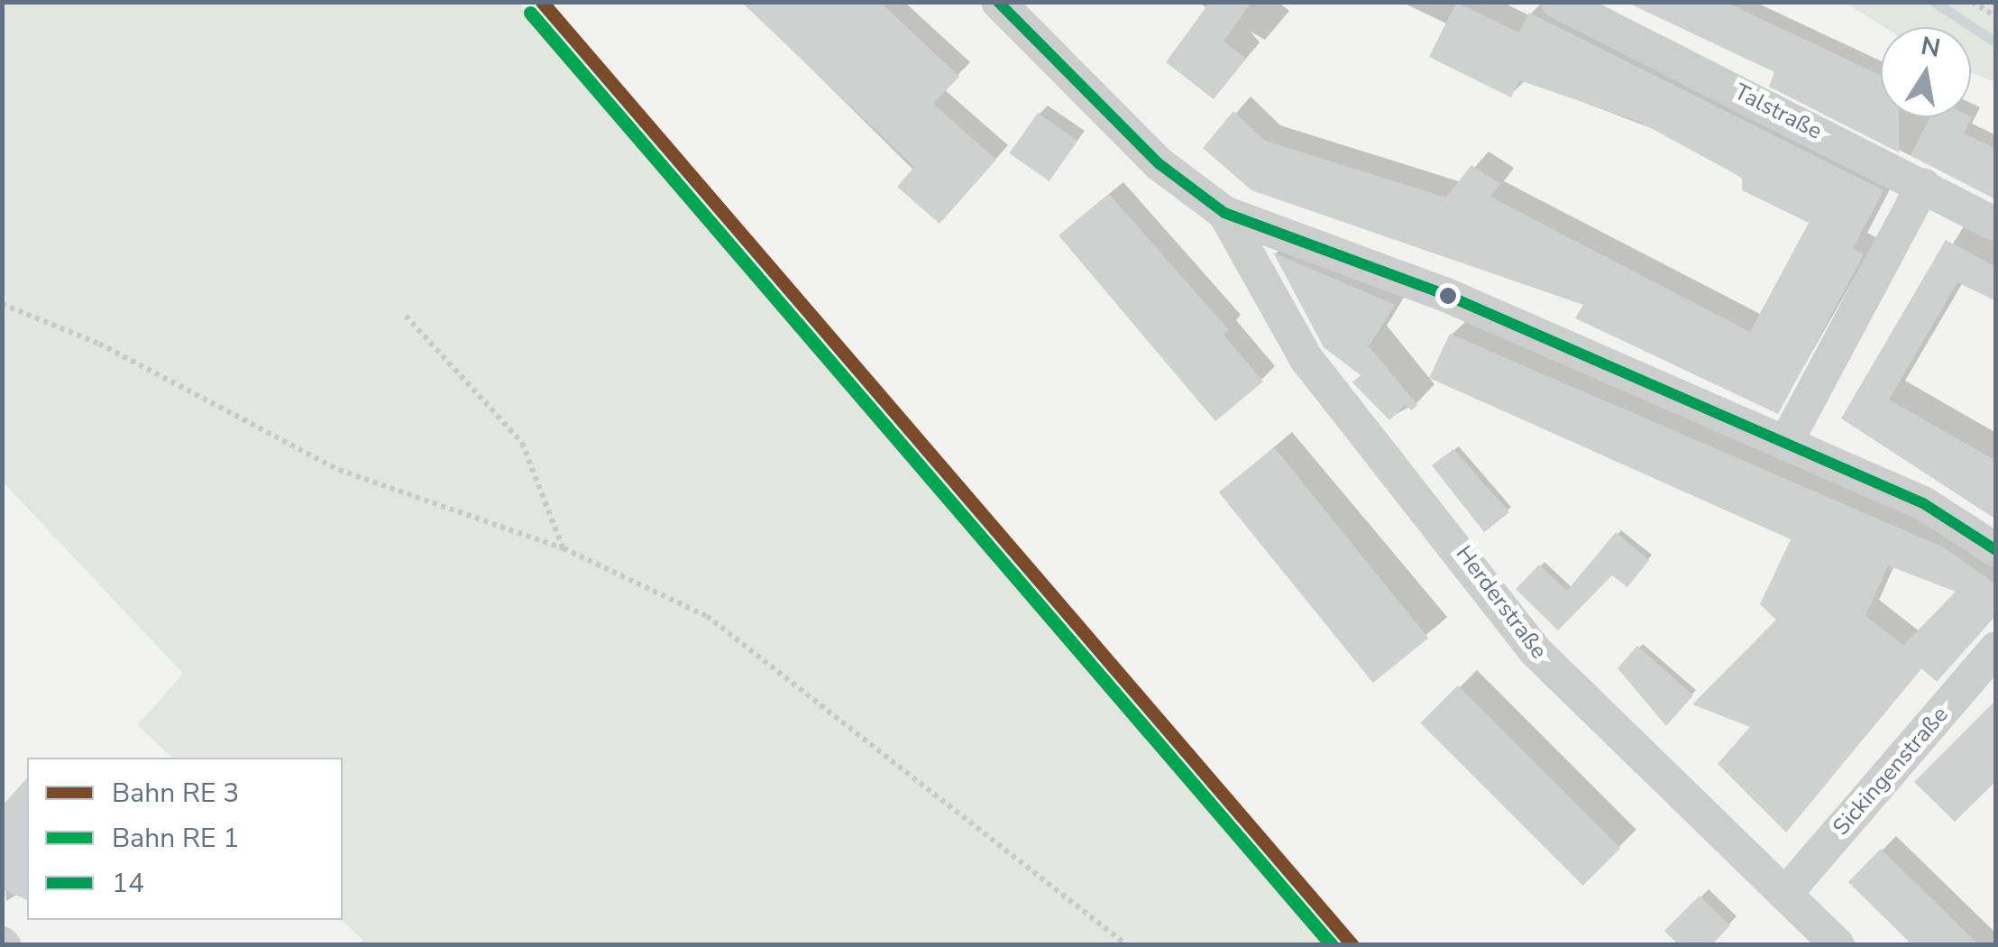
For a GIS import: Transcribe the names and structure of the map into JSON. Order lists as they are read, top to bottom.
{
  "streets": {
    "street": ["Talstraße", "Herderstraße", "Sickingenstraße"]
  },
  "crossings": [
    ["Herderstraße", "Sickingenstraße"]
  ],
  "lines": ["transit line 14"],
  "legend": ["Bahn RE 3", "Bahn RE 1", "14"],
  "north": "top"
}
